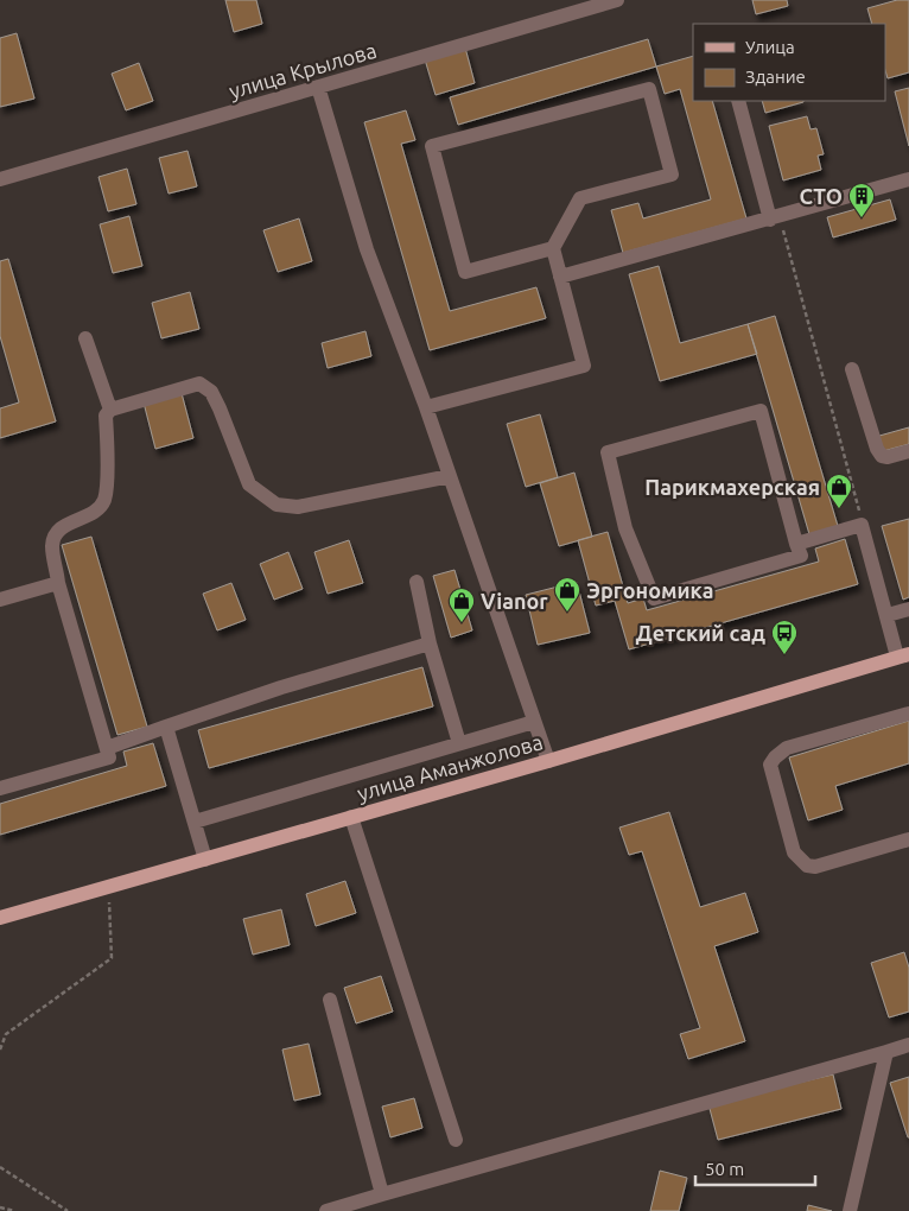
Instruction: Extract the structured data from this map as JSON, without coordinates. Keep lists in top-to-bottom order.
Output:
{
  "streets": {
    "main road": ["улица Аманжолова"],
    "street": ["улица Крылова"]
  },
  "places": {
    "building": ["СТО"],
    "shop": ["Парикмахерская", "Эргономика", "Vianor"],
    "bus stop": ["Детский сад"]
  },
  "legend": ["Улица", "Здание"],
  "scale_bar": "50 m"
}
